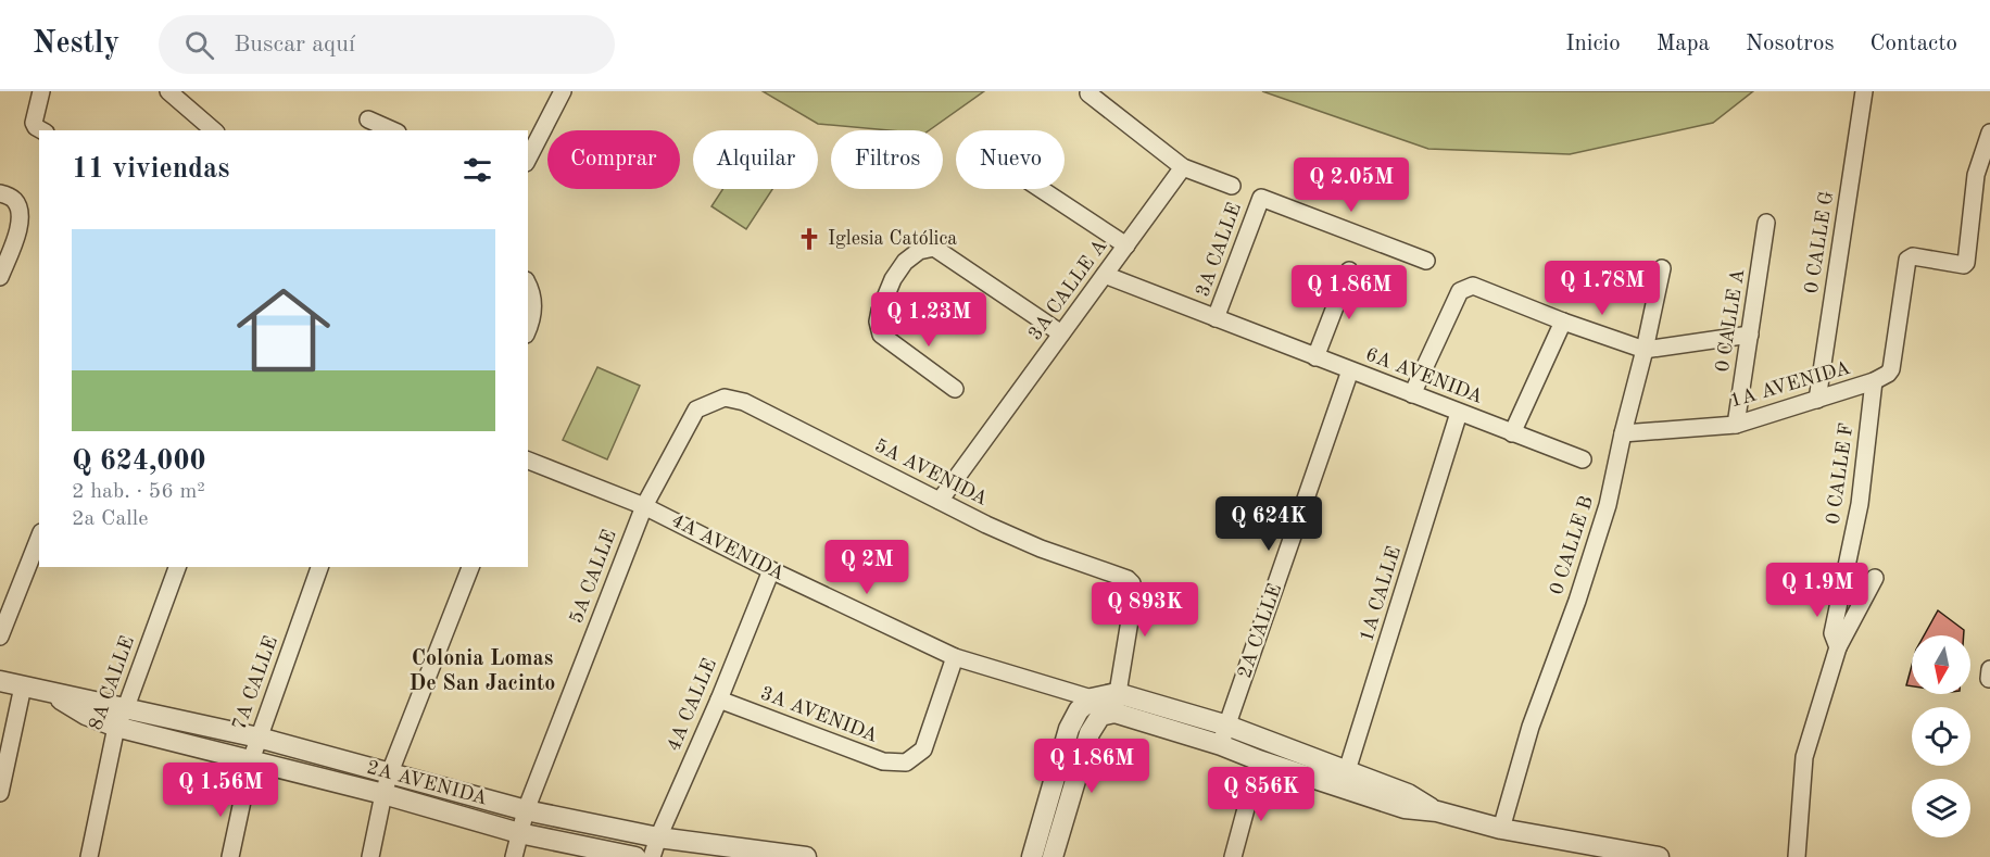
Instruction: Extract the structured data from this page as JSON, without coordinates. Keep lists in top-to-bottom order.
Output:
{
  "streets": {
    "street": [
      "0 CALLE G",
      "3A CALLE",
      "3A CALLE A",
      "0 CALLE A",
      "6A AVENIDA",
      "1A AVENIDA",
      "5A AVENIDA",
      "0 CALLE F",
      "0 CALLE B",
      "4A AVENIDA",
      "5A CALLE",
      "1A CALLE",
      "2A CALLE",
      "8A CALLE",
      "7A CALLE",
      "4A CALLE",
      "3A AVENIDA",
      "2A AVENIDA"
    ]
  },
  "crossings": [
    ["0 CALLE G", "1A AVENIDA"],
    ["3A CALLE", "6A AVENIDA"],
    ["3A CALLE A", "6A AVENIDA"],
    ["3A CALLE A", "5A AVENIDA"],
    ["0 CALLE A", "1A AVENIDA"],
    ["6A AVENIDA", "1A CALLE"],
    ["6A AVENIDA", "2A CALLE"],
    ["1A AVENIDA", "0 CALLE F"],
    ["1A AVENIDA", "0 CALLE B"],
    ["5A AVENIDA", "5A CALLE"],
    ["4A AVENIDA", "5A CALLE"],
    ["4A AVENIDA", "4A CALLE"],
    ["4A AVENIDA", "3A AVENIDA"],
    ["5A CALLE", "2A AVENIDA"],
    ["8A CALLE", "2A AVENIDA"],
    ["7A CALLE", "2A AVENIDA"],
    ["4A CALLE", "3A AVENIDA"],
    ["4A CALLE", "2A AVENIDA"]
  ],
  "districts": ["Colonia Lomas De San Jacinto"],
  "places": {
    "church": ["Iglesia Católica"]
  },
  "north": "bottom",
  "page": {
    "header": "Nestly",
    "search": "Buscar aquí",
    "nav": [
      "Inicio",
      "Mapa",
      "Nosotros",
      "Contacto"
    ],
    "chip": [
      "Comprar",
      "Alquilar",
      "Filtros",
      "Nuevo"
    ],
    "heading": "11 viviendas",
    "price": [
      "Q 2.05M",
      "Q 1.78M",
      "Q 1.86M",
      "Q 1.23M",
      "Q 624K",
      "Q 2M",
      "Q 1.9M",
      "Q 893K",
      "Q 1.86M",
      "Q 1.56M",
      "Q 856K"
    ],
    "list": [
      {
        "name": "Q 624,000",
        "note": "2 hab. · 56 m² · 2a Calle"
      }
    ]
  }
}
